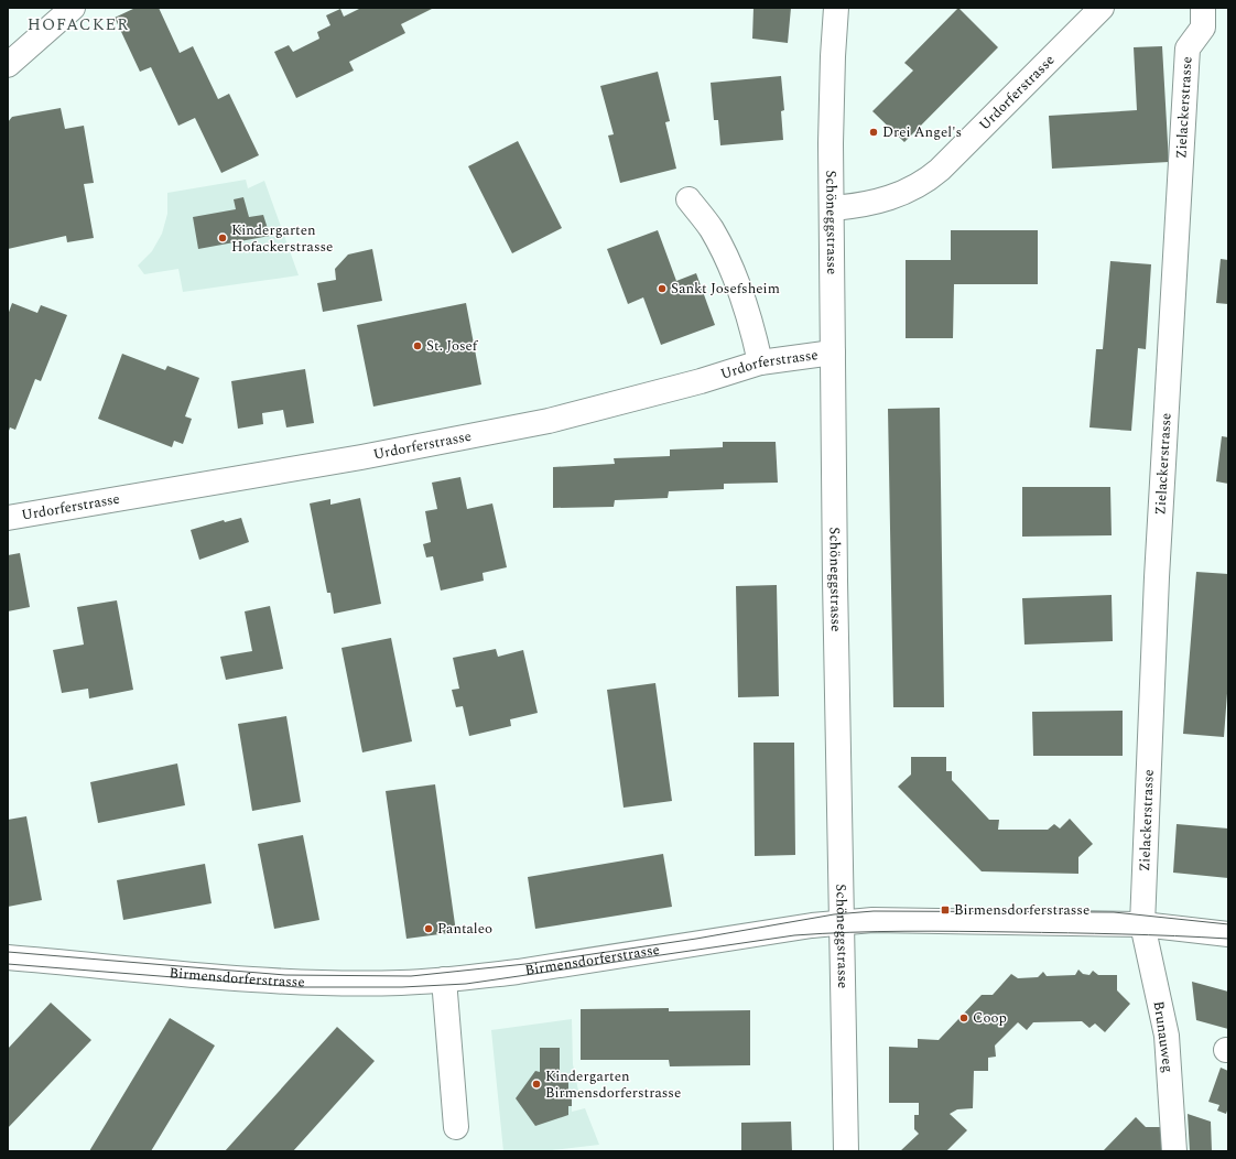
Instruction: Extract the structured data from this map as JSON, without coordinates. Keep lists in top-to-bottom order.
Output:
{
  "streets": {
    "street": [
      "Urdorferstrasse",
      "Zielackerstrasse",
      "Schöneggstrasse",
      "Birmensdorferstrasse",
      "Brunauweg"
    ]
  },
  "crossings": [
    ["Urdorferstrasse", "Schöneggstrasse"],
    ["Zielackerstrasse", "Birmensdorferstrasse"],
    ["Zielackerstrasse", "Brunauweg"],
    ["Schöneggstrasse", "Birmensdorferstrasse"],
    ["Birmensdorferstrasse", "Brunauweg"]
  ],
  "districts": ["HOFACKER"],
  "places": {
    "other": [
      "Drei Angel's",
      "Kindergarten Hofackerstrasse",
      "Sankt Josefsheim",
      "St. Josef",
      "Pantaleo",
      "Coop",
      "Kindergarten Birmensdorferstrasse"
    ],
    "transit": ["Birmensdorferstrasse"]
  }
}
